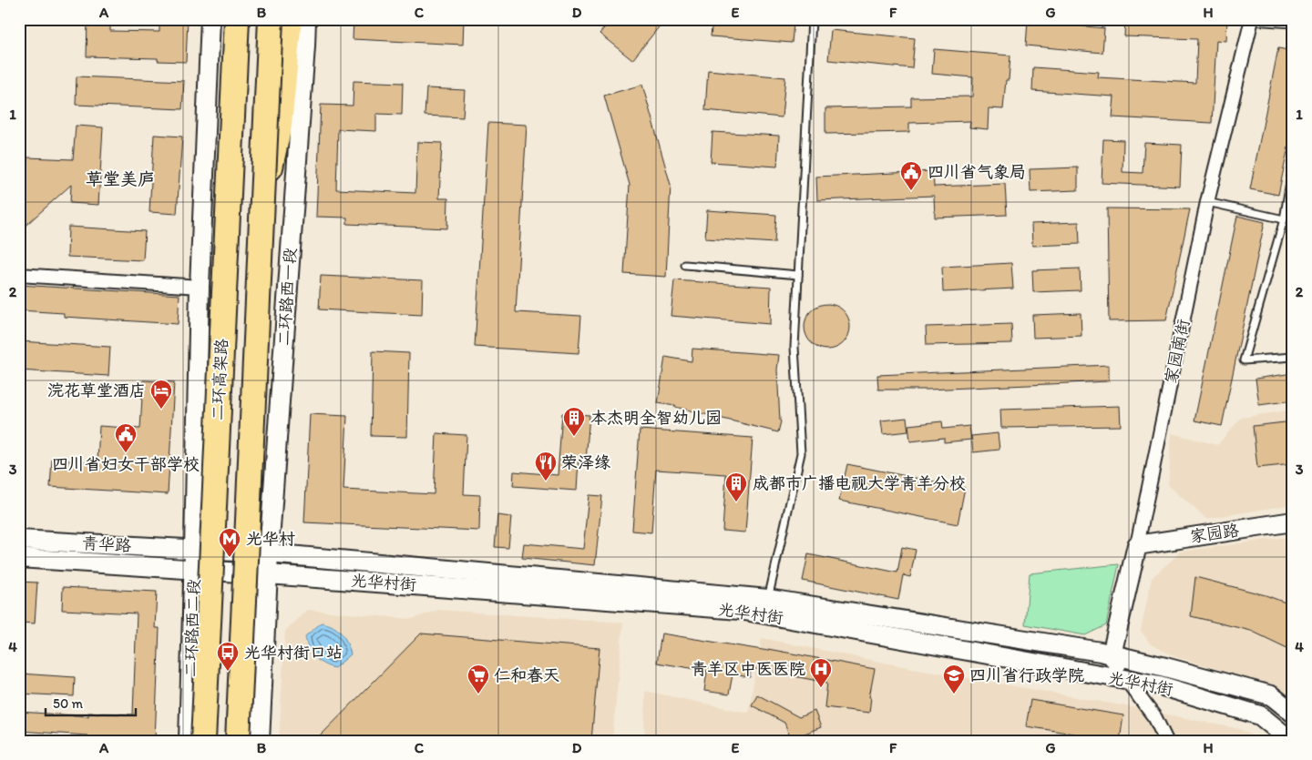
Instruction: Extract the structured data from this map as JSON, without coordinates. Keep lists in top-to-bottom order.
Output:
{
  "streets": {
    "highway": ["二环高架路"],
    "main road": [
      "二环路西一段",
      "家园南街",
      "家园路",
      "青华路",
      "光华村街",
      "二环路西二段"
    ]
  },
  "crossings": [
    ["二环路西一段", "光华村街"],
    ["家园南街", "家园路"],
    ["家园南街", "光华村街"],
    ["青华路", "光华村街"],
    ["青华路", "二环路西二段"],
    ["光华村街", "二环路西二段"]
  ],
  "districts": ["草堂美庐"],
  "places": {
    "public building": ["四川省气象局", "四川省妇女干部学校"],
    "hotel": ["浣花草堂酒店"],
    "building": ["本杰明全智幼儿园", "成都市广播电视大学青羊分校"],
    "restaurant": ["荣泽缘"],
    "metro station": ["光华村"],
    "bus stop": ["光华村街口站"],
    "hospital": ["青羊区中医医院"],
    "supermarket": ["仁和春天"],
    "school or university": ["四川省行政学院"]
  },
  "scale_bar": "50 m",
  "grid": {
    "columns": [
      "A",
      "B",
      "C",
      "D",
      "E",
      "F",
      "G",
      "H"
    ],
    "rows": [
      "1",
      "2",
      "3",
      "4"
    ]
  }
}
